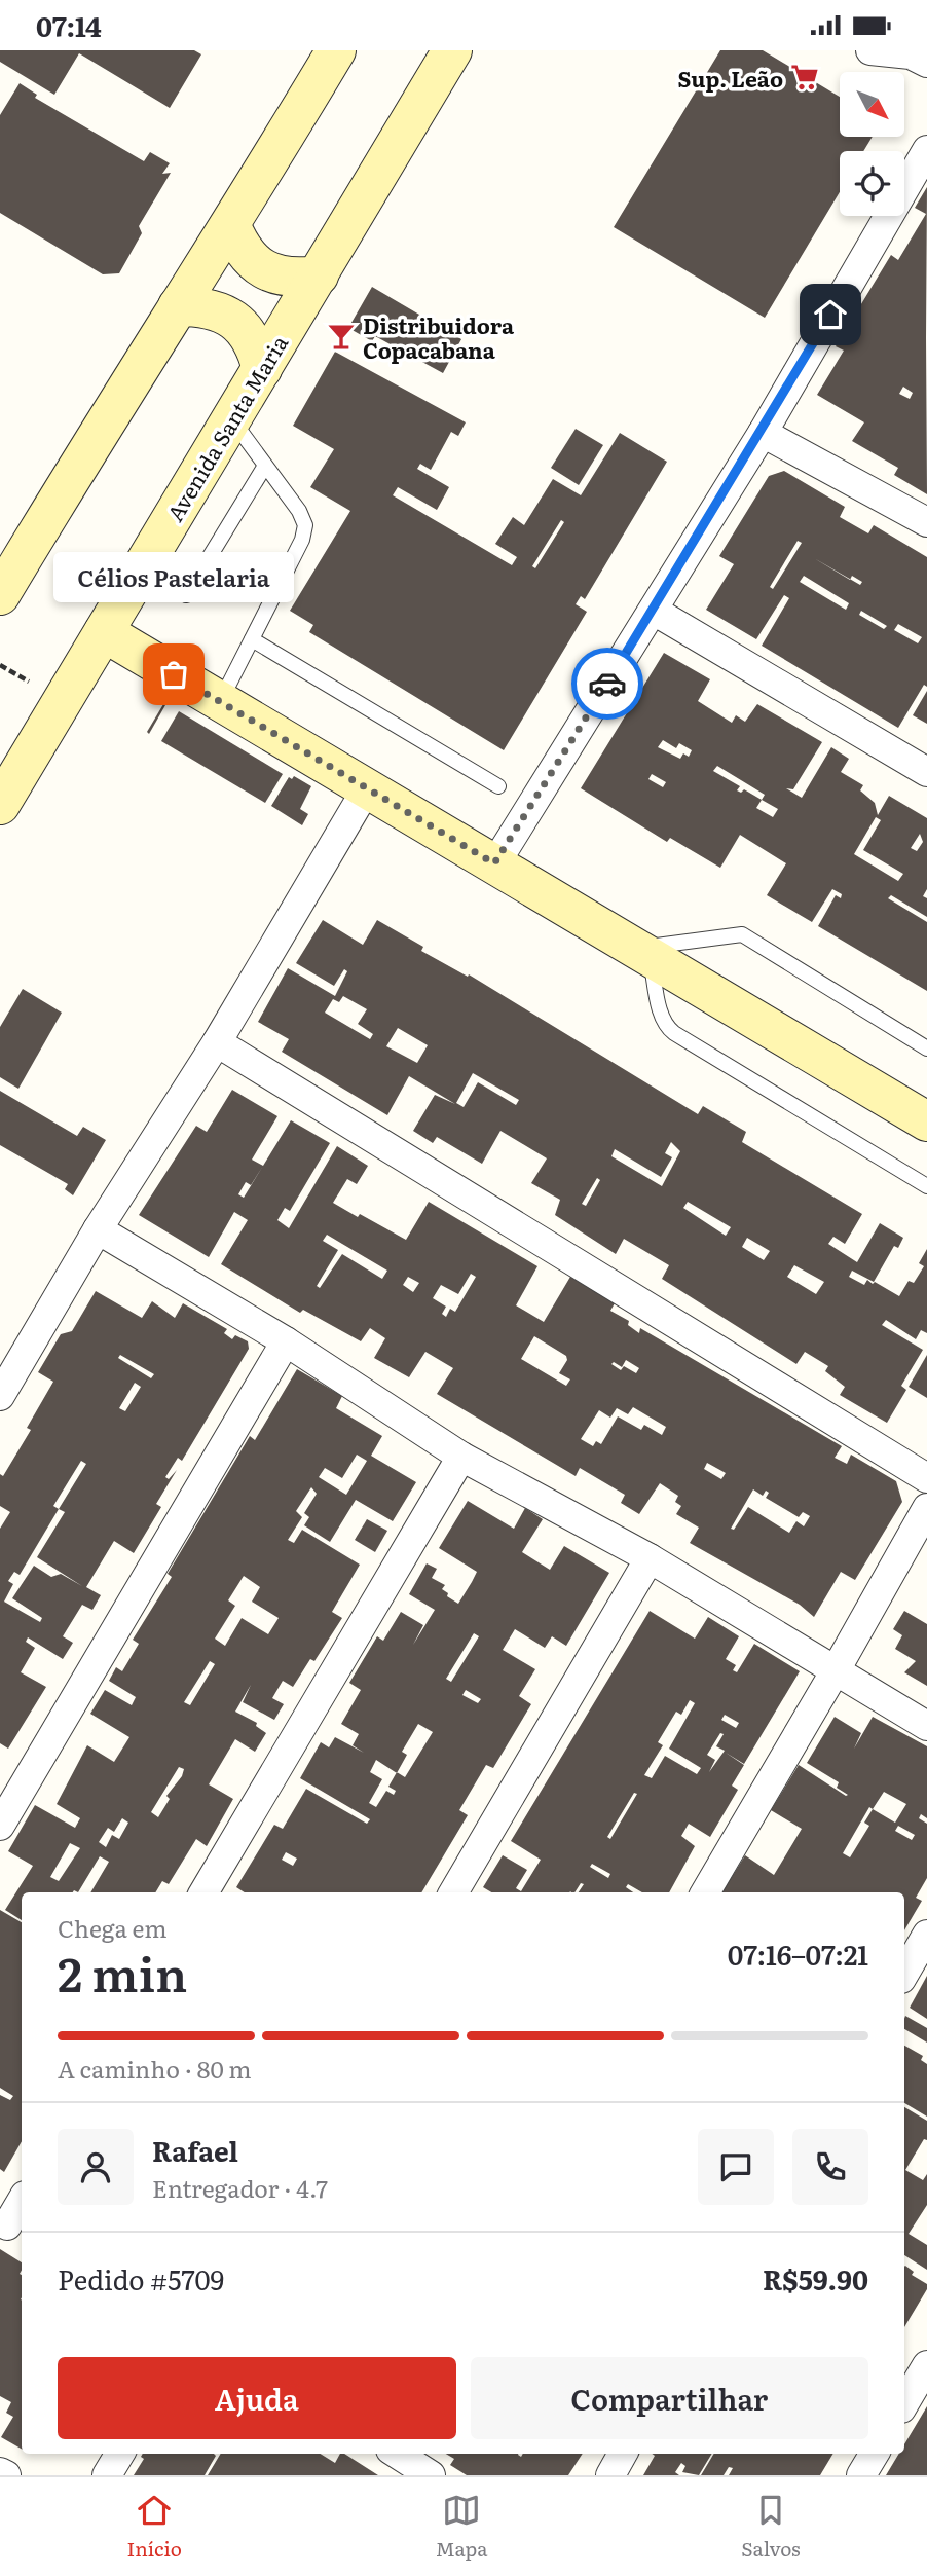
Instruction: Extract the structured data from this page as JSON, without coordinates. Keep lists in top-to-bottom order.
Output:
{
  "streets": {
    "main road": ["Avenida Santa Maria"]
  },
  "places": {
    "supermarket": ["Sup. Leão"],
    "bar": ["Distribuidora Copacabana"],
    "other": ["Célios Pastelaria"]
  },
  "north": "bottom right",
  "page": {
    "status": "07:14",
    "bubble": "Célios Pastelaria",
    "heading": ["2 min", "Chega em", "07:16–07:21"],
    "panel": [
      "Rafael",
      "Entregador · 4.7",
      "Pedido #5709",
      "R$59.90"
    ],
    "bar": "A caminho · 80 m",
    "buttons": ["Ajuda", "Compartilhar"],
    "tabs": ["Início", "Mapa", "Salvos"]
  }
}
